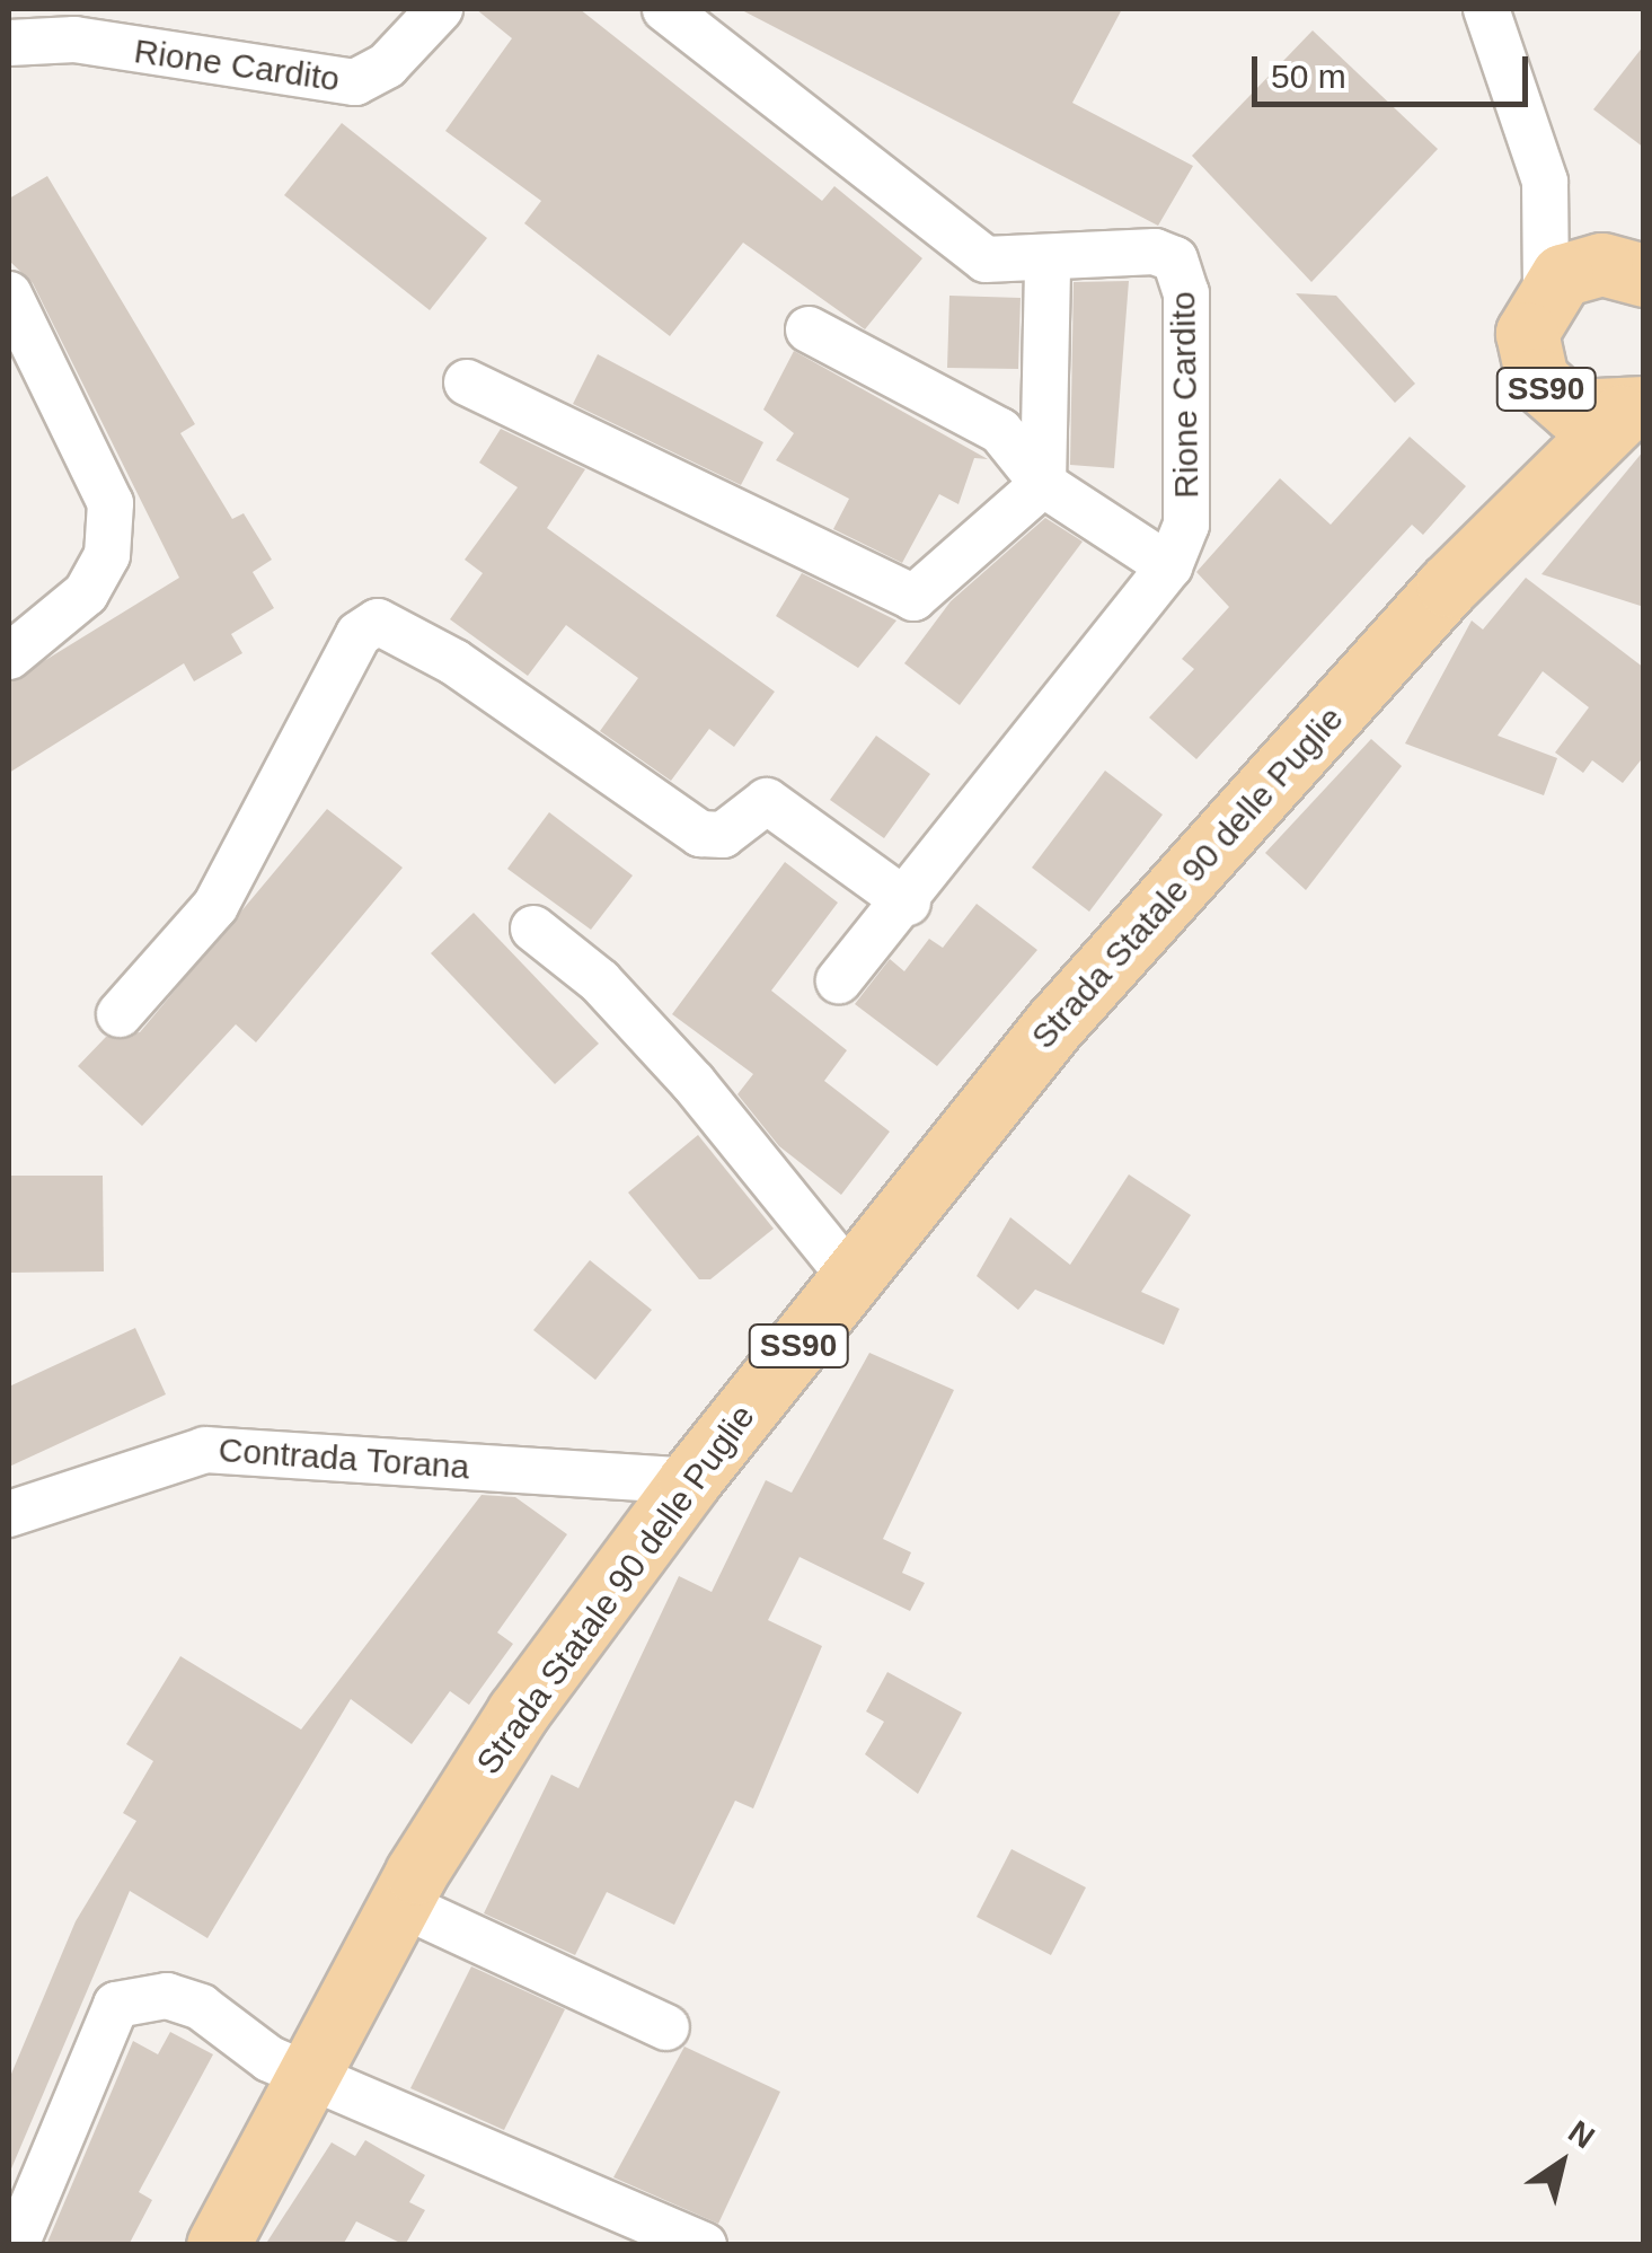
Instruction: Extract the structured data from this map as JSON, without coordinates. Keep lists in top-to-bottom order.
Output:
{
  "streets": {
    "main road": ["SS90", "Strada Statale 90 delle Puglie"],
    "street": ["Rione Cardito", "Contrada Torana"]
  },
  "crossings": [
    ["Strada Statale 90 delle Puglie", "Contrada Torana"]
  ],
  "scale_bar": "50 m",
  "north": "top right"
}
